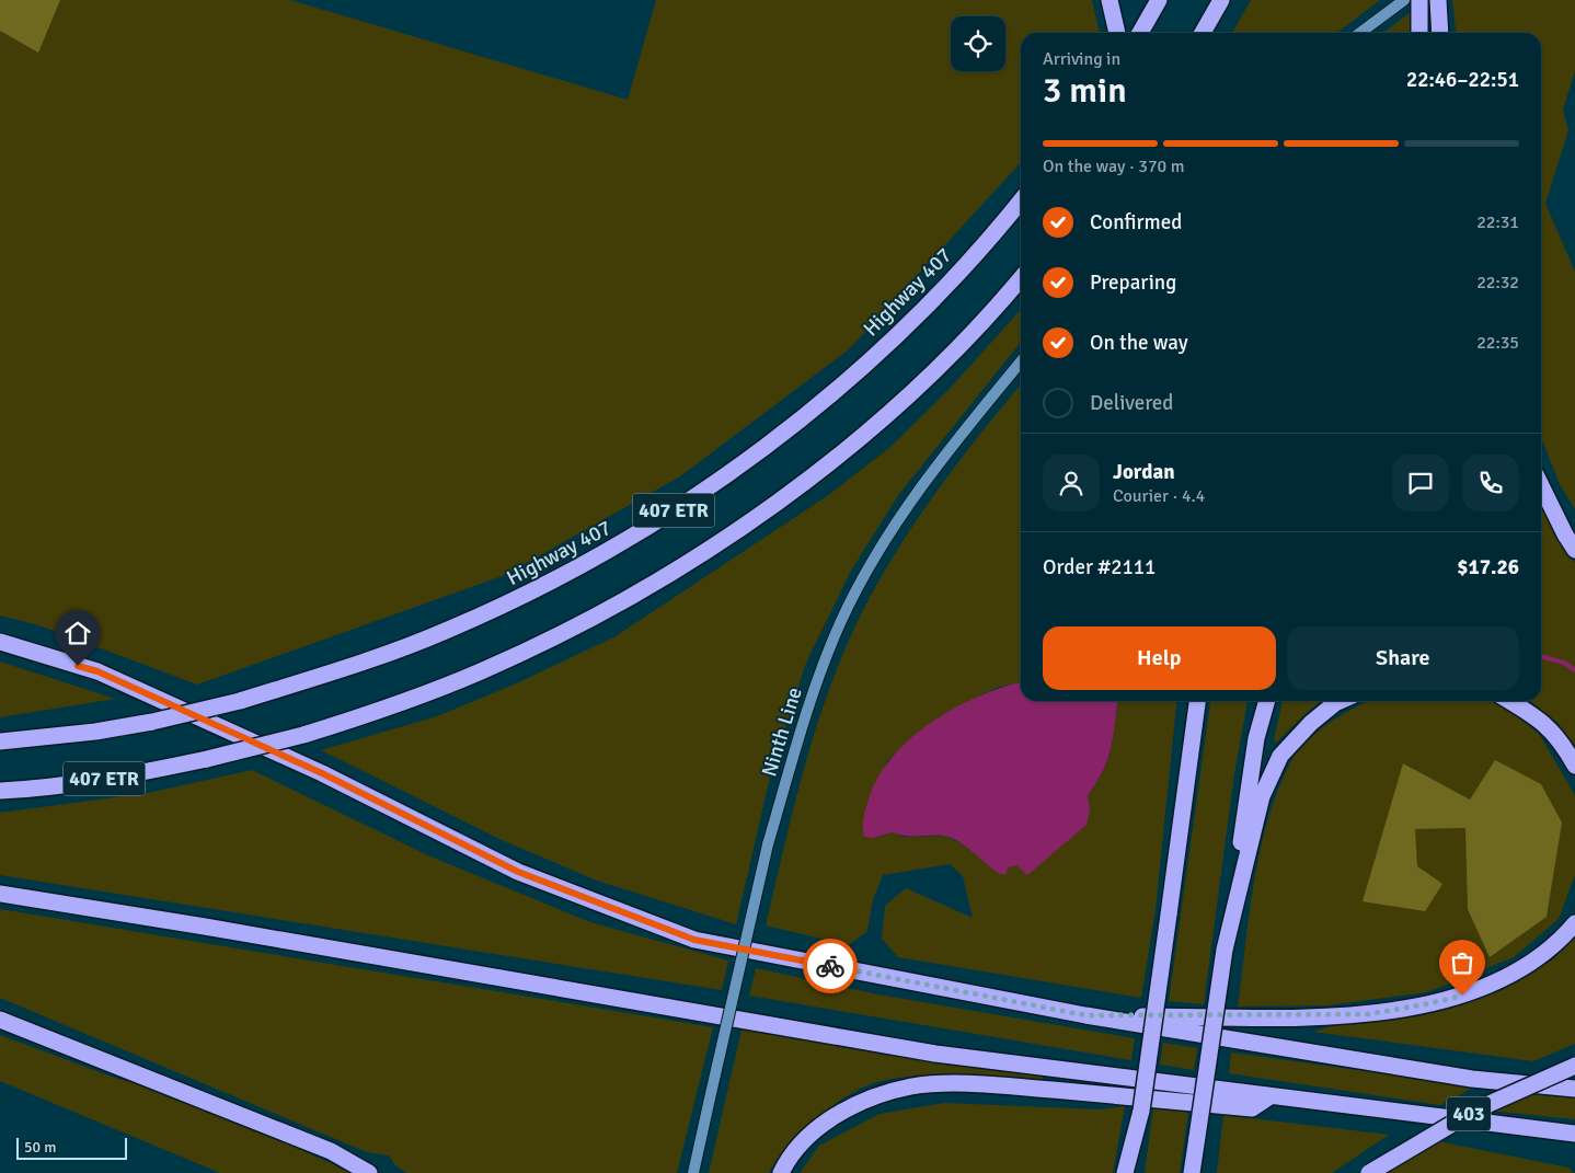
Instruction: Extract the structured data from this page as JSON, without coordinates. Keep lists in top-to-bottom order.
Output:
{
  "streets": {
    "highway": ["Highway 407", "407 ETR", "403"],
    "main road": ["Ninth Line"]
  },
  "scale_bar": "50 m",
  "page": {
    "heading": ["3 min", "Arriving in", "22:46–22:51"],
    "panel": [
      "Jordan",
      "Courier · 4.4",
      "Order #2111",
      "$17.26"
    ],
    "bar": "On the way · 370 m",
    "list": [
      ["Confirmed", "22:31"],
      ["Preparing", "22:32"],
      ["On the way", "22:35"],
      "Delivered"
    ],
    "buttons": ["Help", "Share"],
    "scale": "50 m"
  }
}
